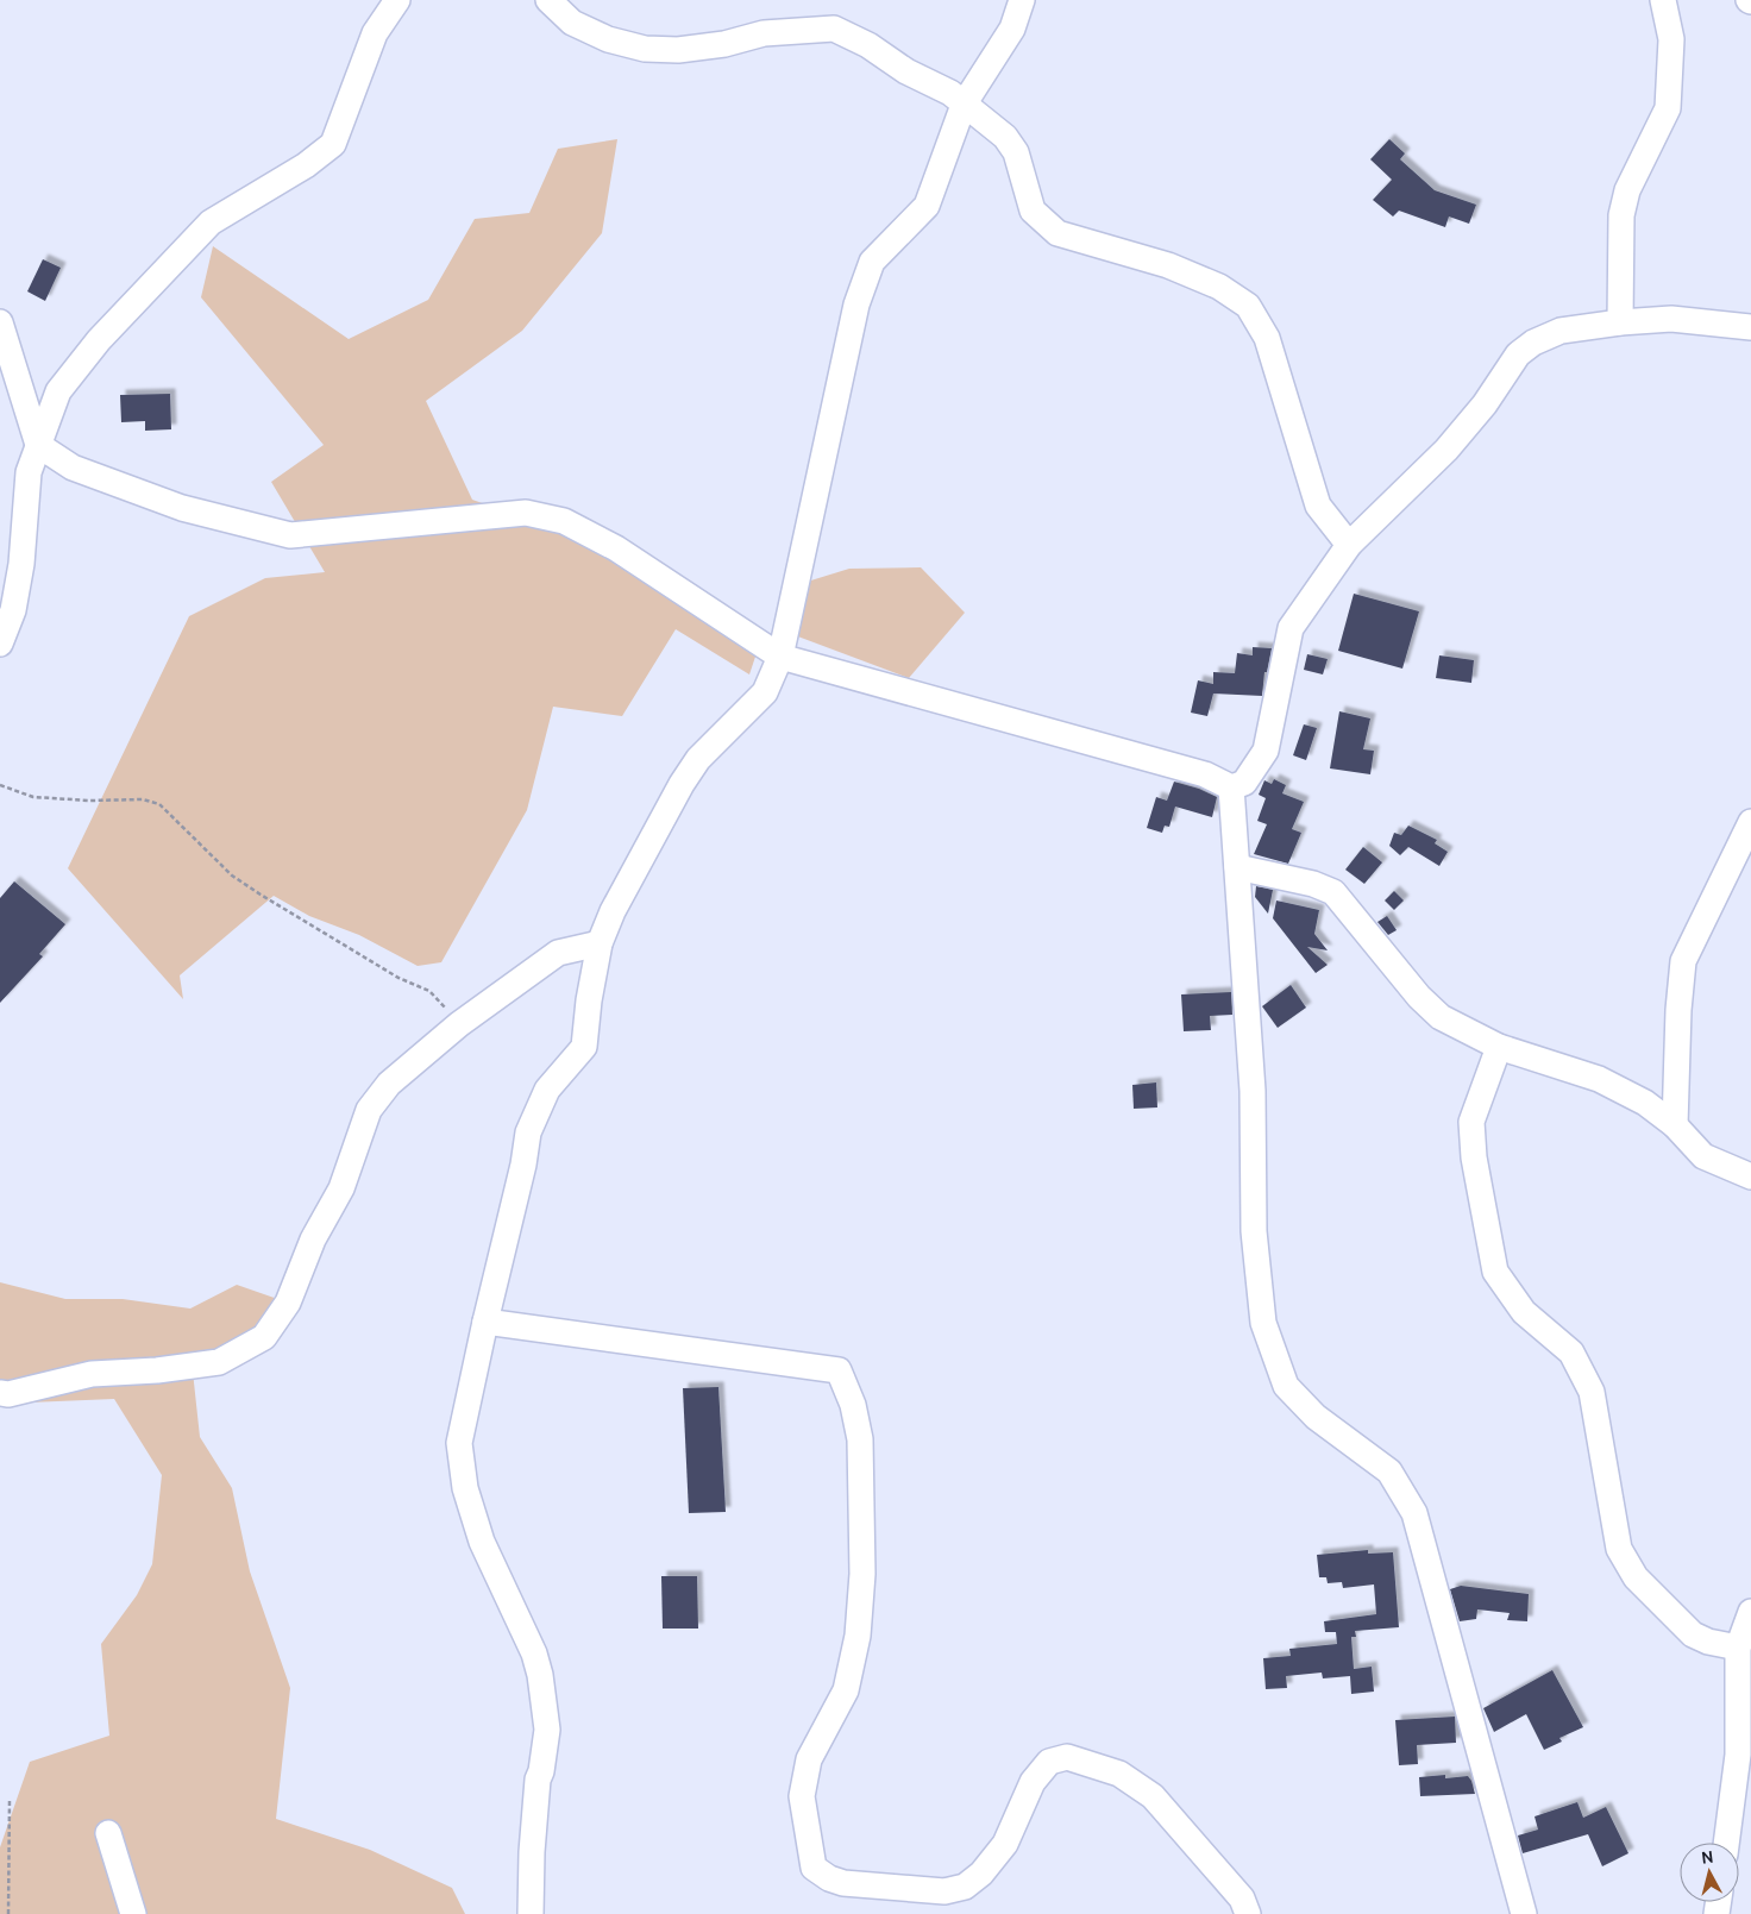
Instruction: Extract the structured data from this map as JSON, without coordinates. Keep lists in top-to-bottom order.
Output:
{
  "north": "top"
}
